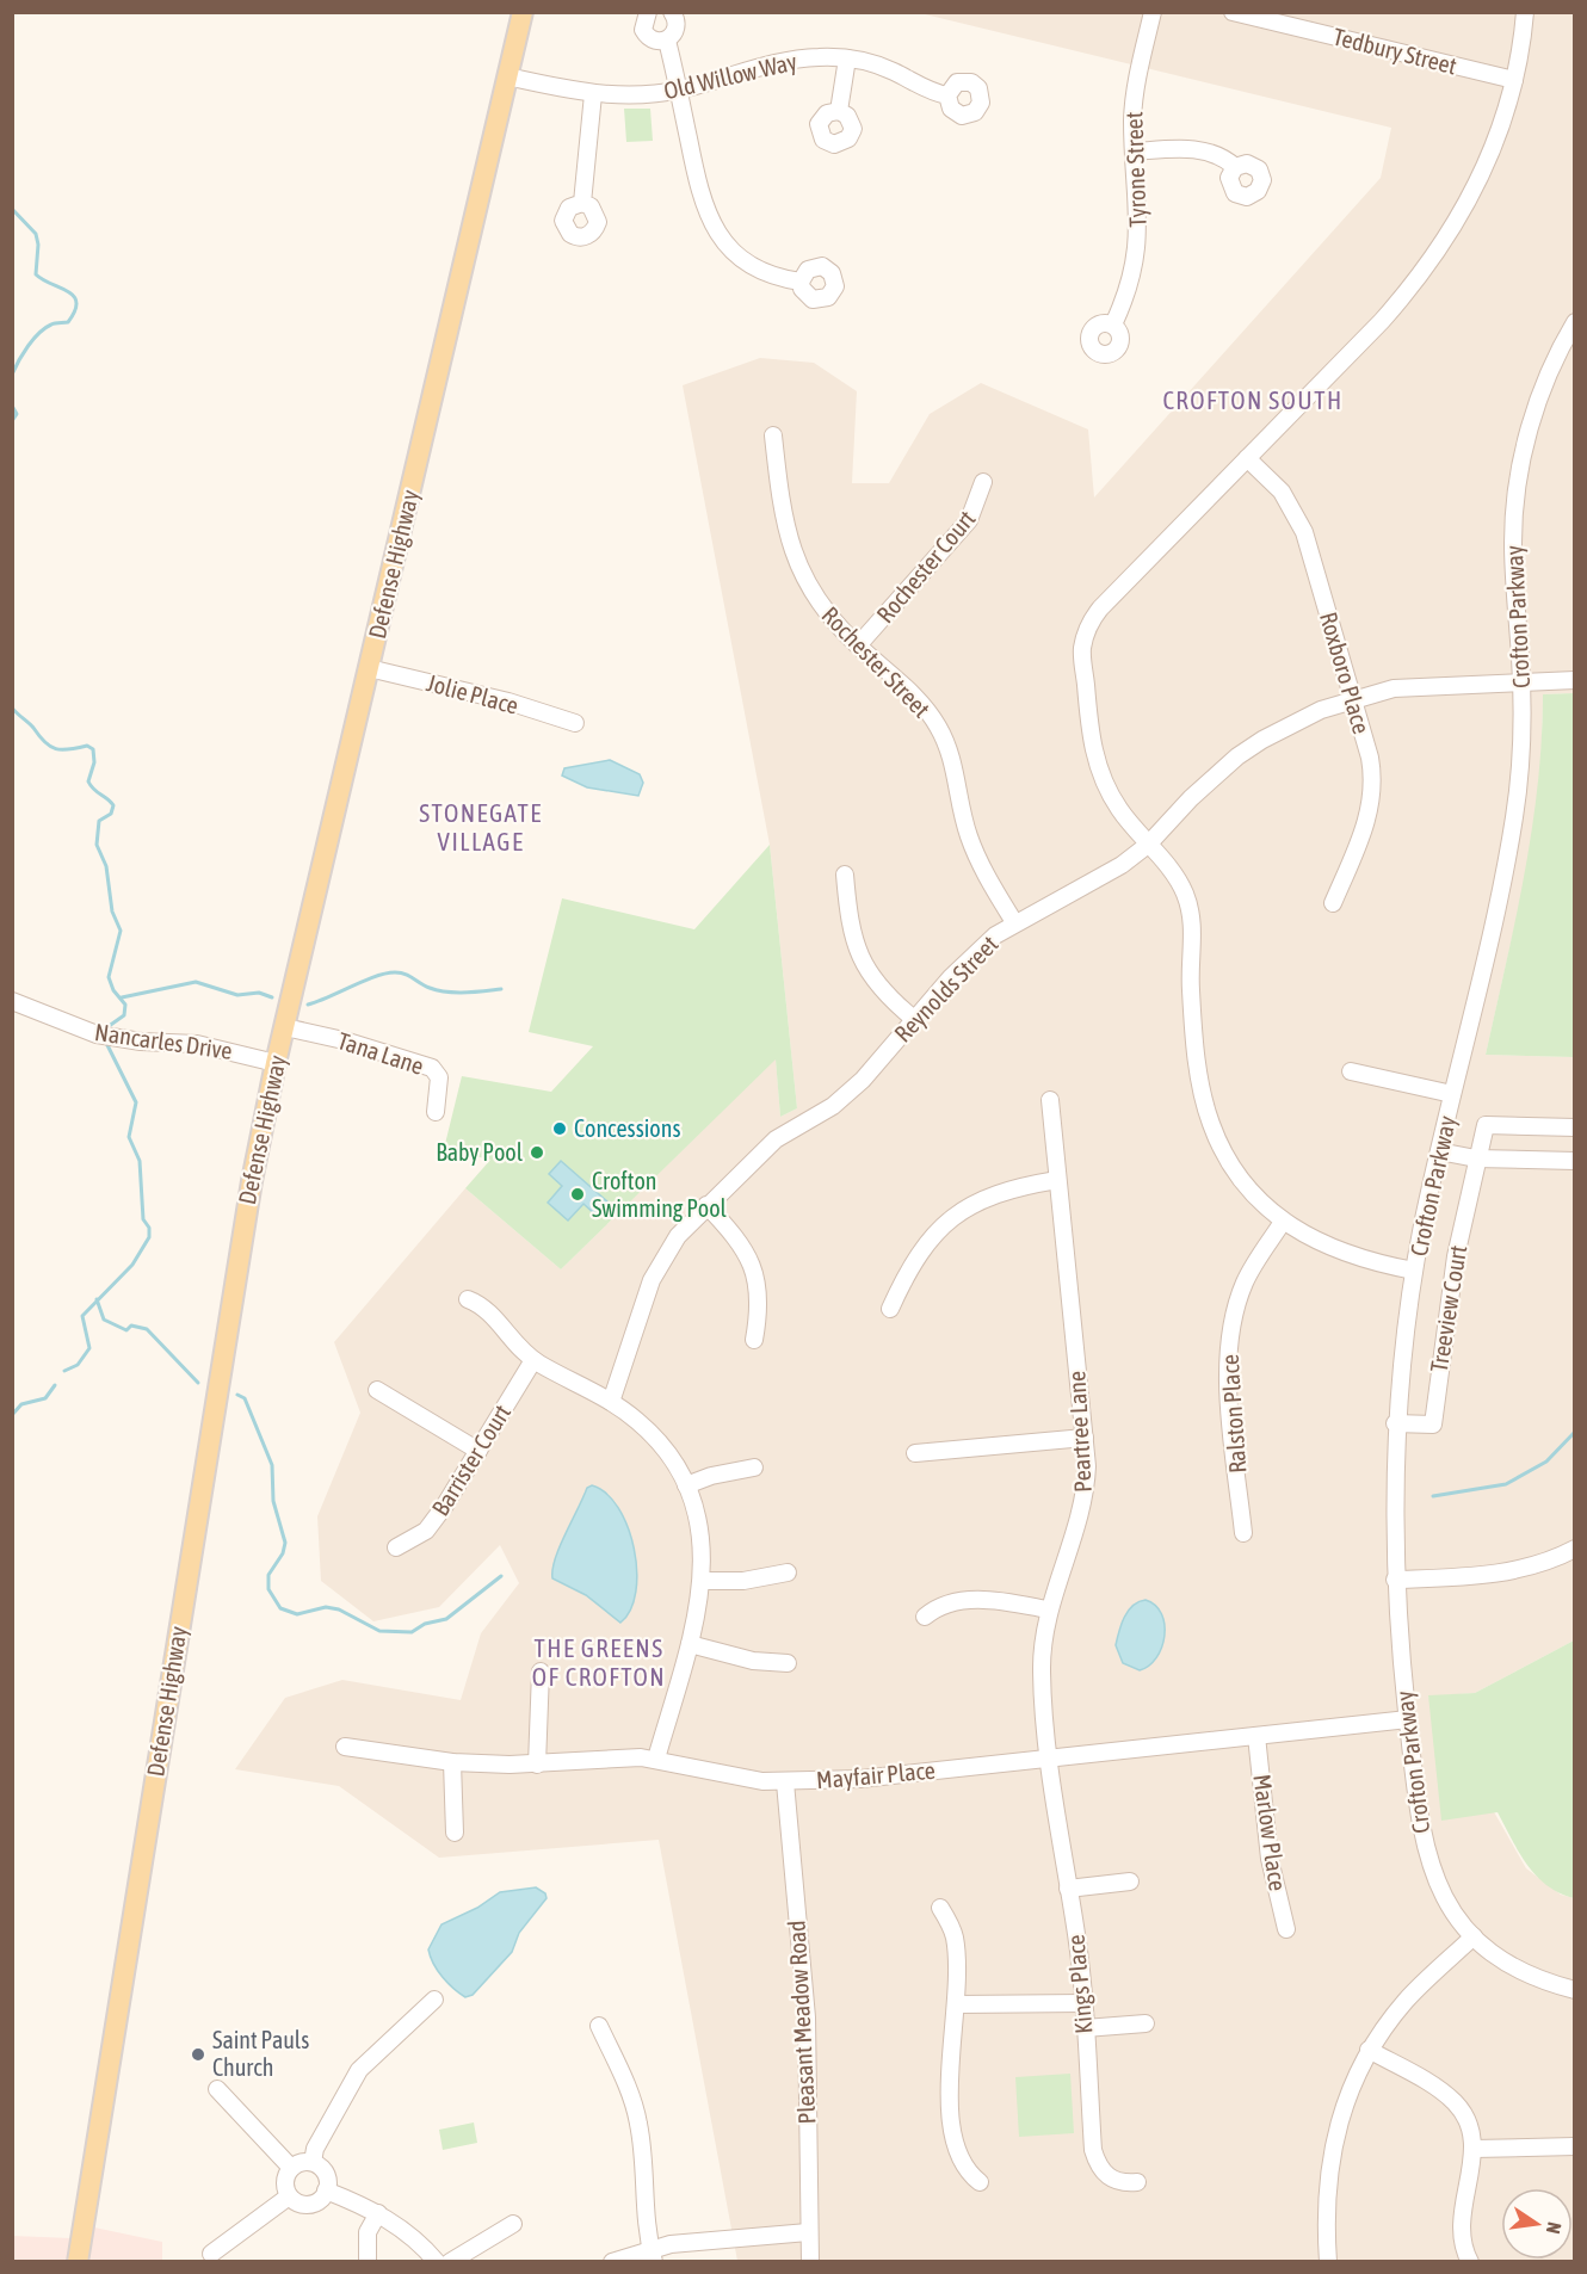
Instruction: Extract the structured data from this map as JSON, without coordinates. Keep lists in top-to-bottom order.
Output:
{
  "streets": {
    "main road": ["Defense Highway"],
    "street": [
      "Tedbury Street",
      "Old Willow Way",
      "Tyrone Street",
      "Rochester Court",
      "Crofton Parkway",
      "Rochester Street",
      "Roxboro Place",
      "Jolie Place",
      "Reynolds Street",
      "Nancarles Drive",
      "Tana Lane",
      "Treeview Court",
      "Ralston Place",
      "Peartree Lane",
      "Barrister Court",
      "Mayfair Place",
      "Marlow Place",
      "Kings Place",
      "Pleasant Meadow Road"
    ]
  },
  "crossings": [
    ["Old Willow Way", "Defense Highway"],
    ["Defense Highway", "Jolie Place"],
    ["Defense Highway", "Nancarles Drive"],
    ["Defense Highway", "Tana Lane"],
    ["Rochester Court", "Rochester Street"],
    ["Crofton Parkway", "Reynolds Street"],
    ["Crofton Parkway", "Treeview Court"],
    ["Crofton Parkway", "Mayfair Place"],
    ["Rochester Street", "Reynolds Street"],
    ["Roxboro Place", "Reynolds Street"],
    ["Peartree Lane", "Mayfair Place"],
    ["Peartree Lane", "Kings Place"],
    ["Mayfair Place", "Marlow Place"],
    ["Mayfair Place", "Kings Place"],
    ["Mayfair Place", "Pleasant Meadow Road"]
  ],
  "districts": ["CROFTON SOUTH", "STONEGATE VILLAGE", "THE GREENS OF CROFTON"],
  "places": [
    "Concessions",
    "Baby Pool",
    "Crofton Swimming Pool",
    "Saint Pauls Church"
  ],
  "north": "right"
}
